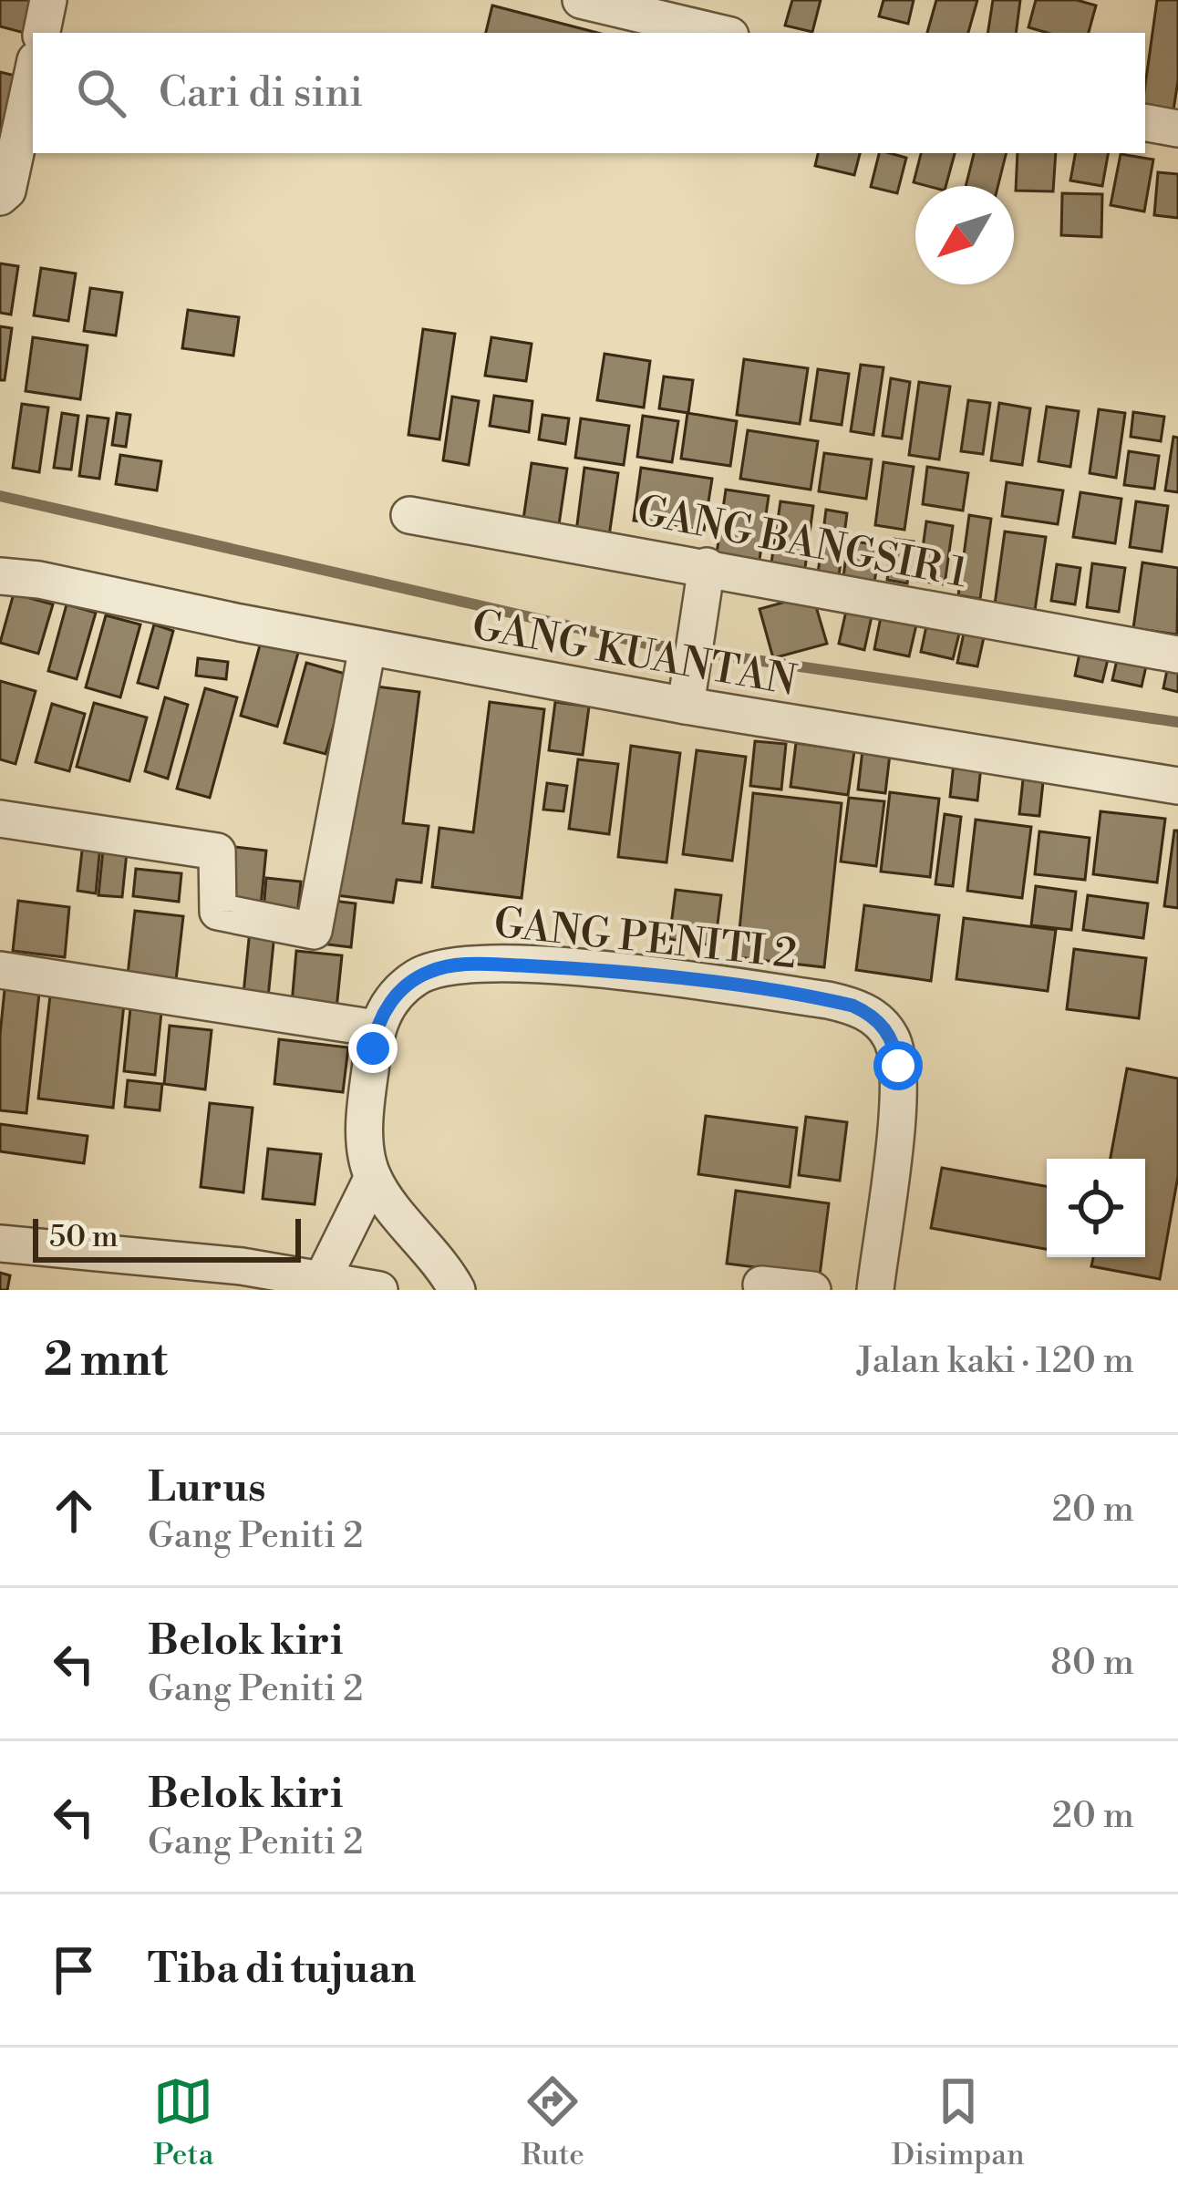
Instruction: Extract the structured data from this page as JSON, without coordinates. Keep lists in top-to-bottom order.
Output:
{
  "streets": {
    "street": ["GANG BANGSIR 1", "GANG KUANTAN", "GANG PENITI 2"]
  },
  "scale_bar": "50 m",
  "north": "bottom left",
  "page": {
    "search": "Cari di sini",
    "scale": "50 m",
    "heading": ["2 mnt", "Jalan kaki · 120 m"],
    "list": [
      ["Lurus", "Gang Peniti 2", "20 m"],
      ["Belok kiri", "Gang Peniti 2", "80 m"],
      ["Belok kiri", "Gang Peniti 2", "20 m"],
      "Tiba di tujuan"
    ],
    "nav": ["Peta", "Rute", "Disimpan"]
  }
}
